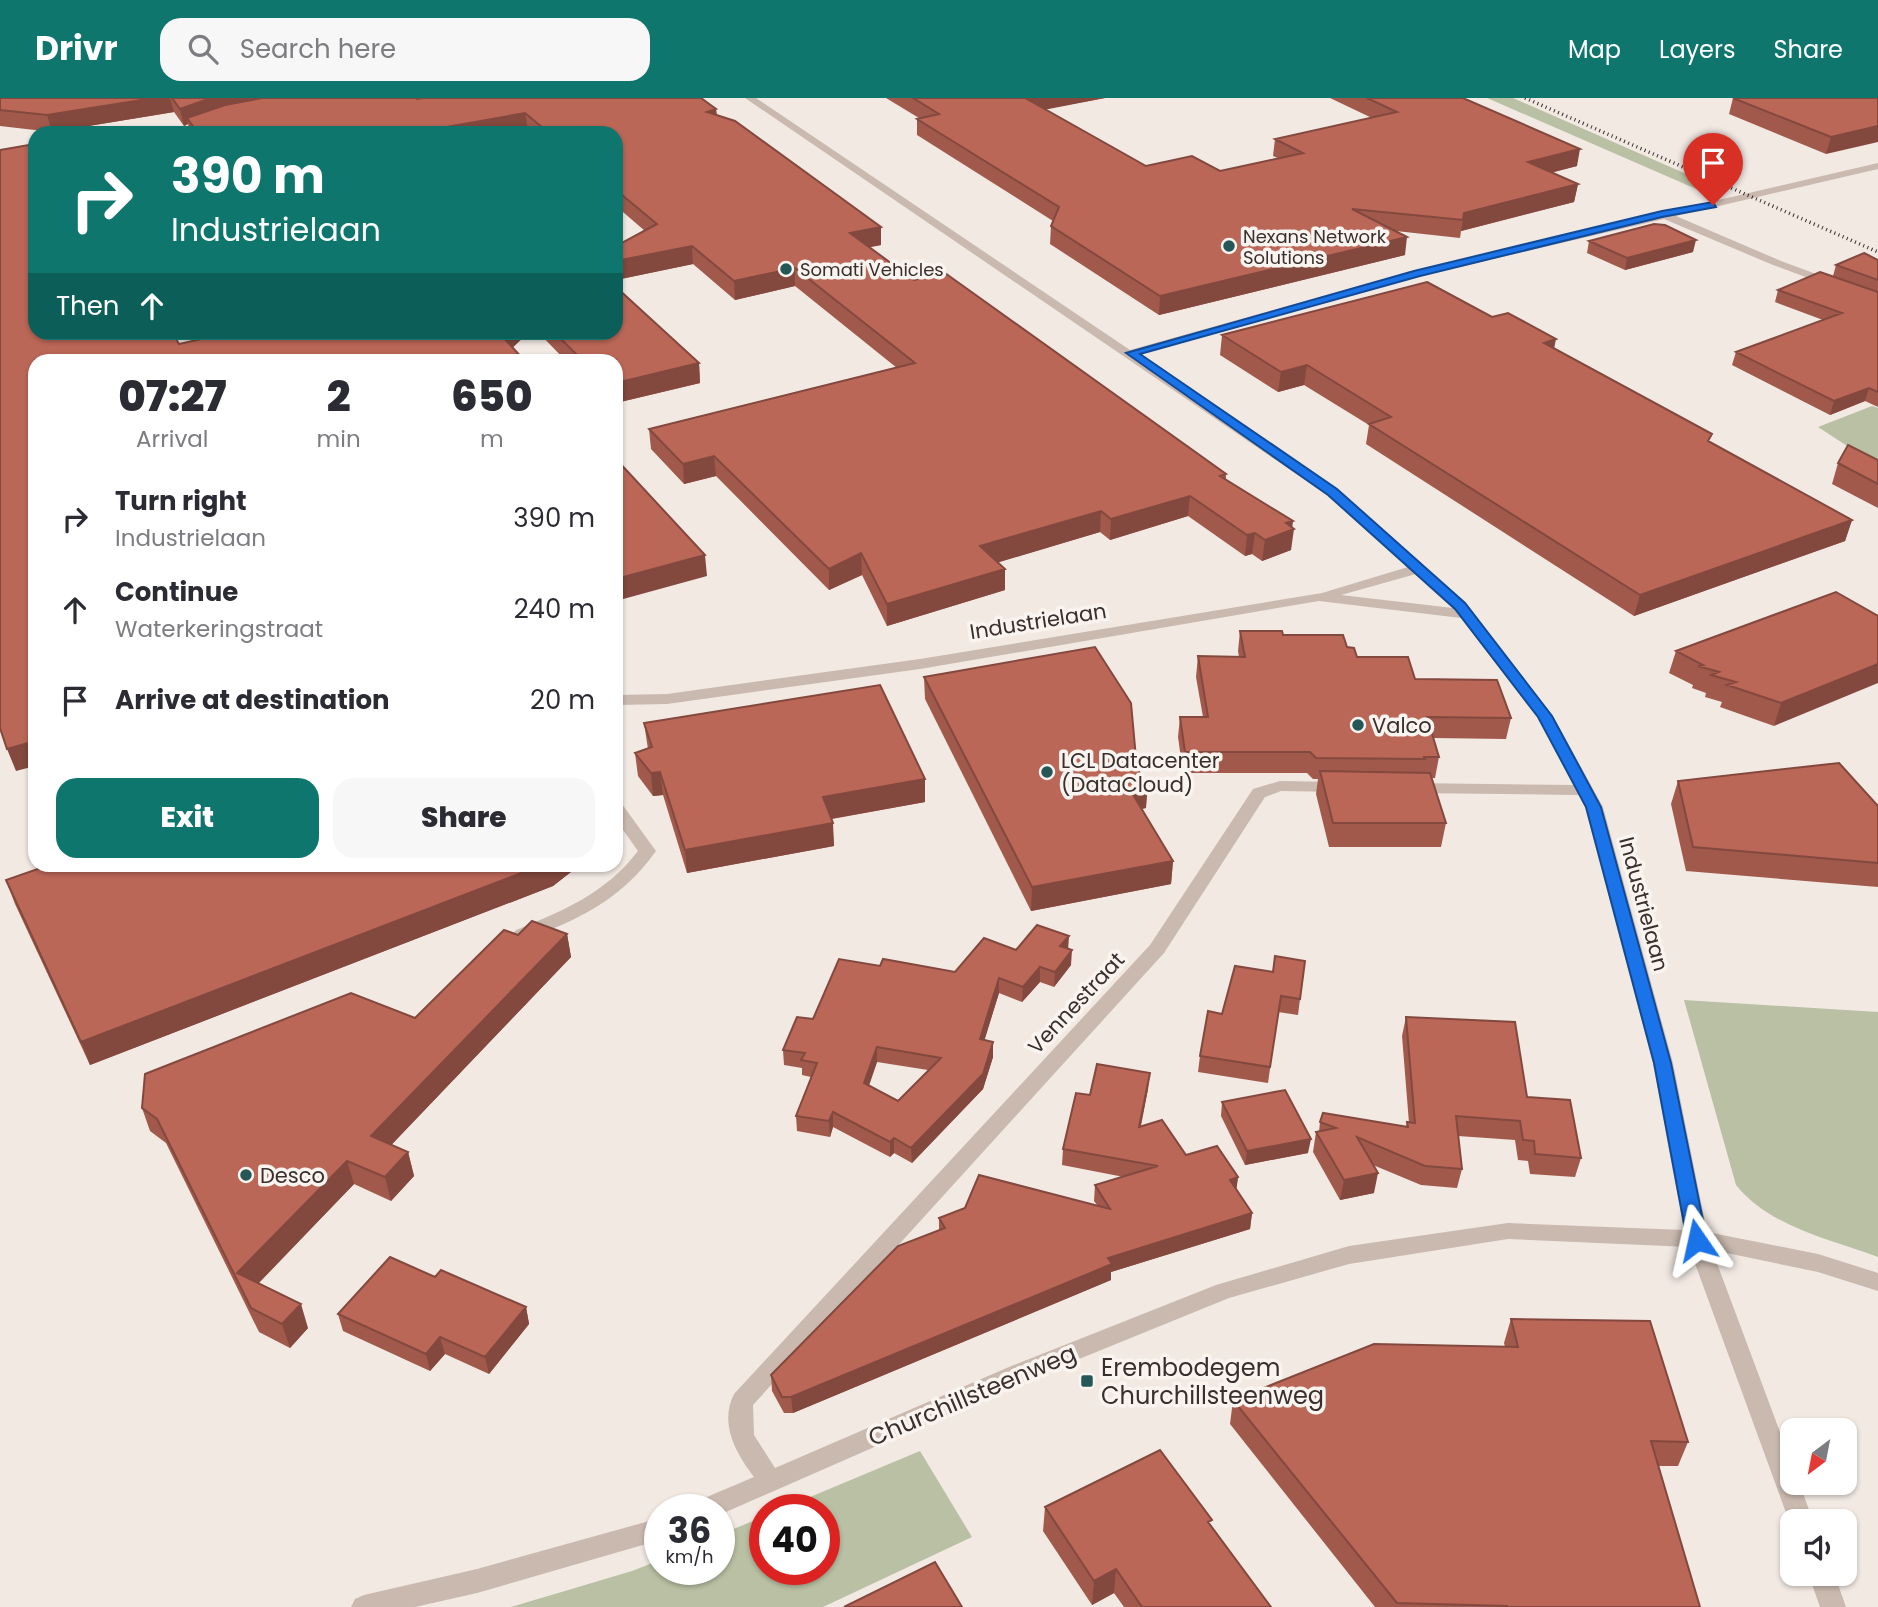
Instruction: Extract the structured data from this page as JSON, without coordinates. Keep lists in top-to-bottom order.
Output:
{
  "streets": {
    "street": ["Industrielaan", "Vennestraat", "Churchillsteenweg"]
  },
  "crossings": [
    ["Industrielaan", "Churchillsteenweg"],
    ["Vennestraat", "Churchillsteenweg"]
  ],
  "places": {
    "other": [
      "Nexans Network Solutions",
      "Somati Vehicles",
      "Valco",
      "LCL Datacenter (DataCloud)",
      "Desco"
    ],
    "transit": ["Erembodegem Churchillsteenweg"]
  },
  "north": "bottom left",
  "page": {
    "header": "Drivr",
    "search": "Search here",
    "nav": ["Map", "Layers", "Share"],
    "turn": ["390 m", "Industrielaan"],
    "then": "Then",
    "eta": [
      "07:27",
      "Arrival",
      "2",
      "min",
      "650",
      "m"
    ],
    "list": [
      {
        "name": "Turn right",
        "note": "Industrielaan",
        "value": "390 m"
      },
      {
        "name": "Continue",
        "note": "Waterkeringstraat",
        "value": "240 m"
      },
      {
        "name": "Arrive at destination",
        "value": "20 m"
      }
    ],
    "buttons": ["Exit", "Share"],
    "speed": "36 km/h",
    "limit": "40"
  }
}
